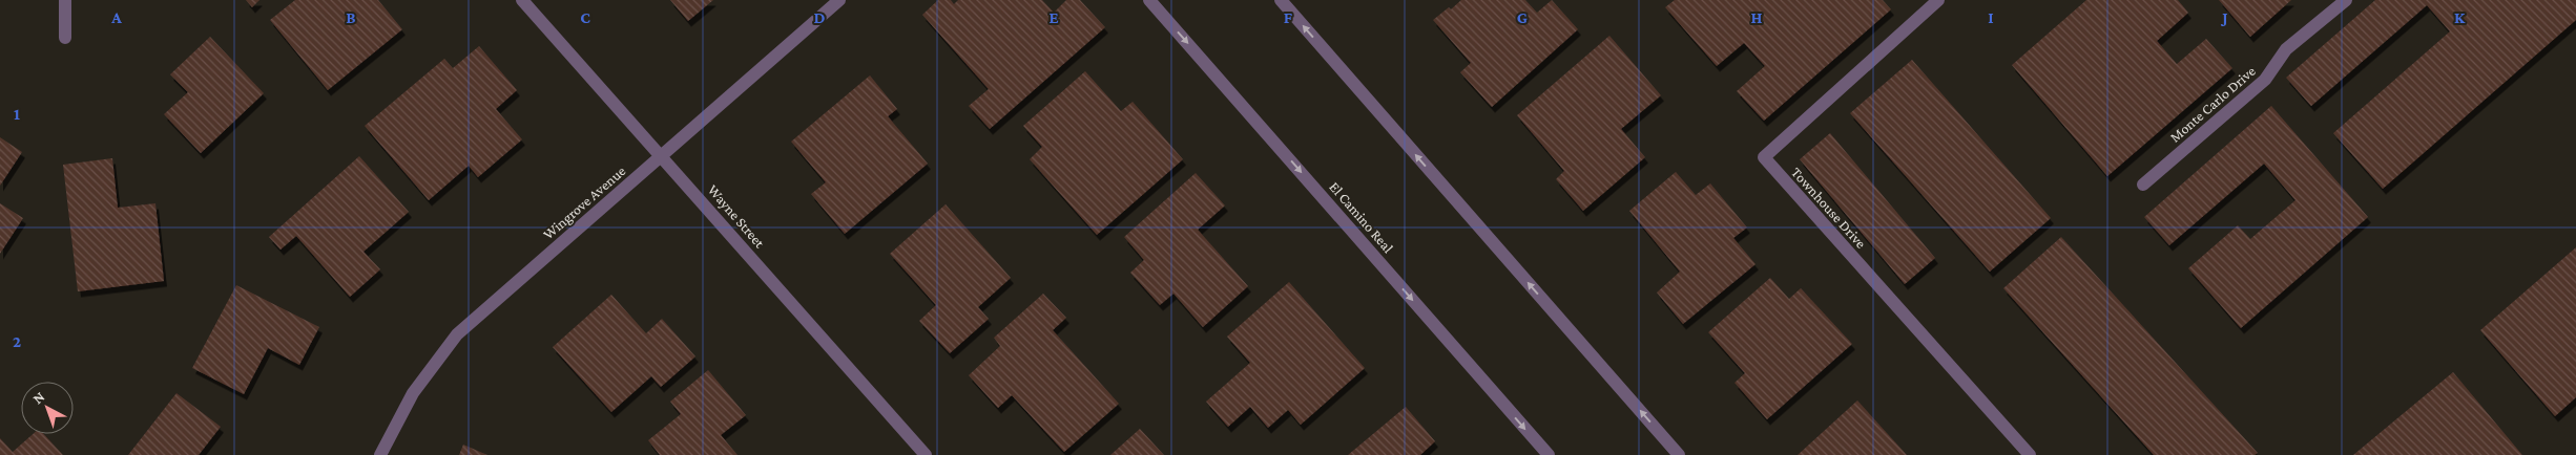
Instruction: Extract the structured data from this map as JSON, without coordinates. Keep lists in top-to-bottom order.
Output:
{
  "streets": {
    "street": [
      "Monte Carlo Drive",
      "Wingrove Avenue",
      "Townhouse Drive",
      "Wayne Street",
      "El Camino Real"
    ]
  },
  "crossings": [
    ["Wingrove Avenue", "Wayne Street"]
  ],
  "north": "top left",
  "grid": {
    "columns": [
      "A",
      "B",
      "C",
      "D",
      "E",
      "F",
      "G",
      "H",
      "I",
      "J",
      "K"
    ],
    "rows": ["1", "2"]
  }
}
